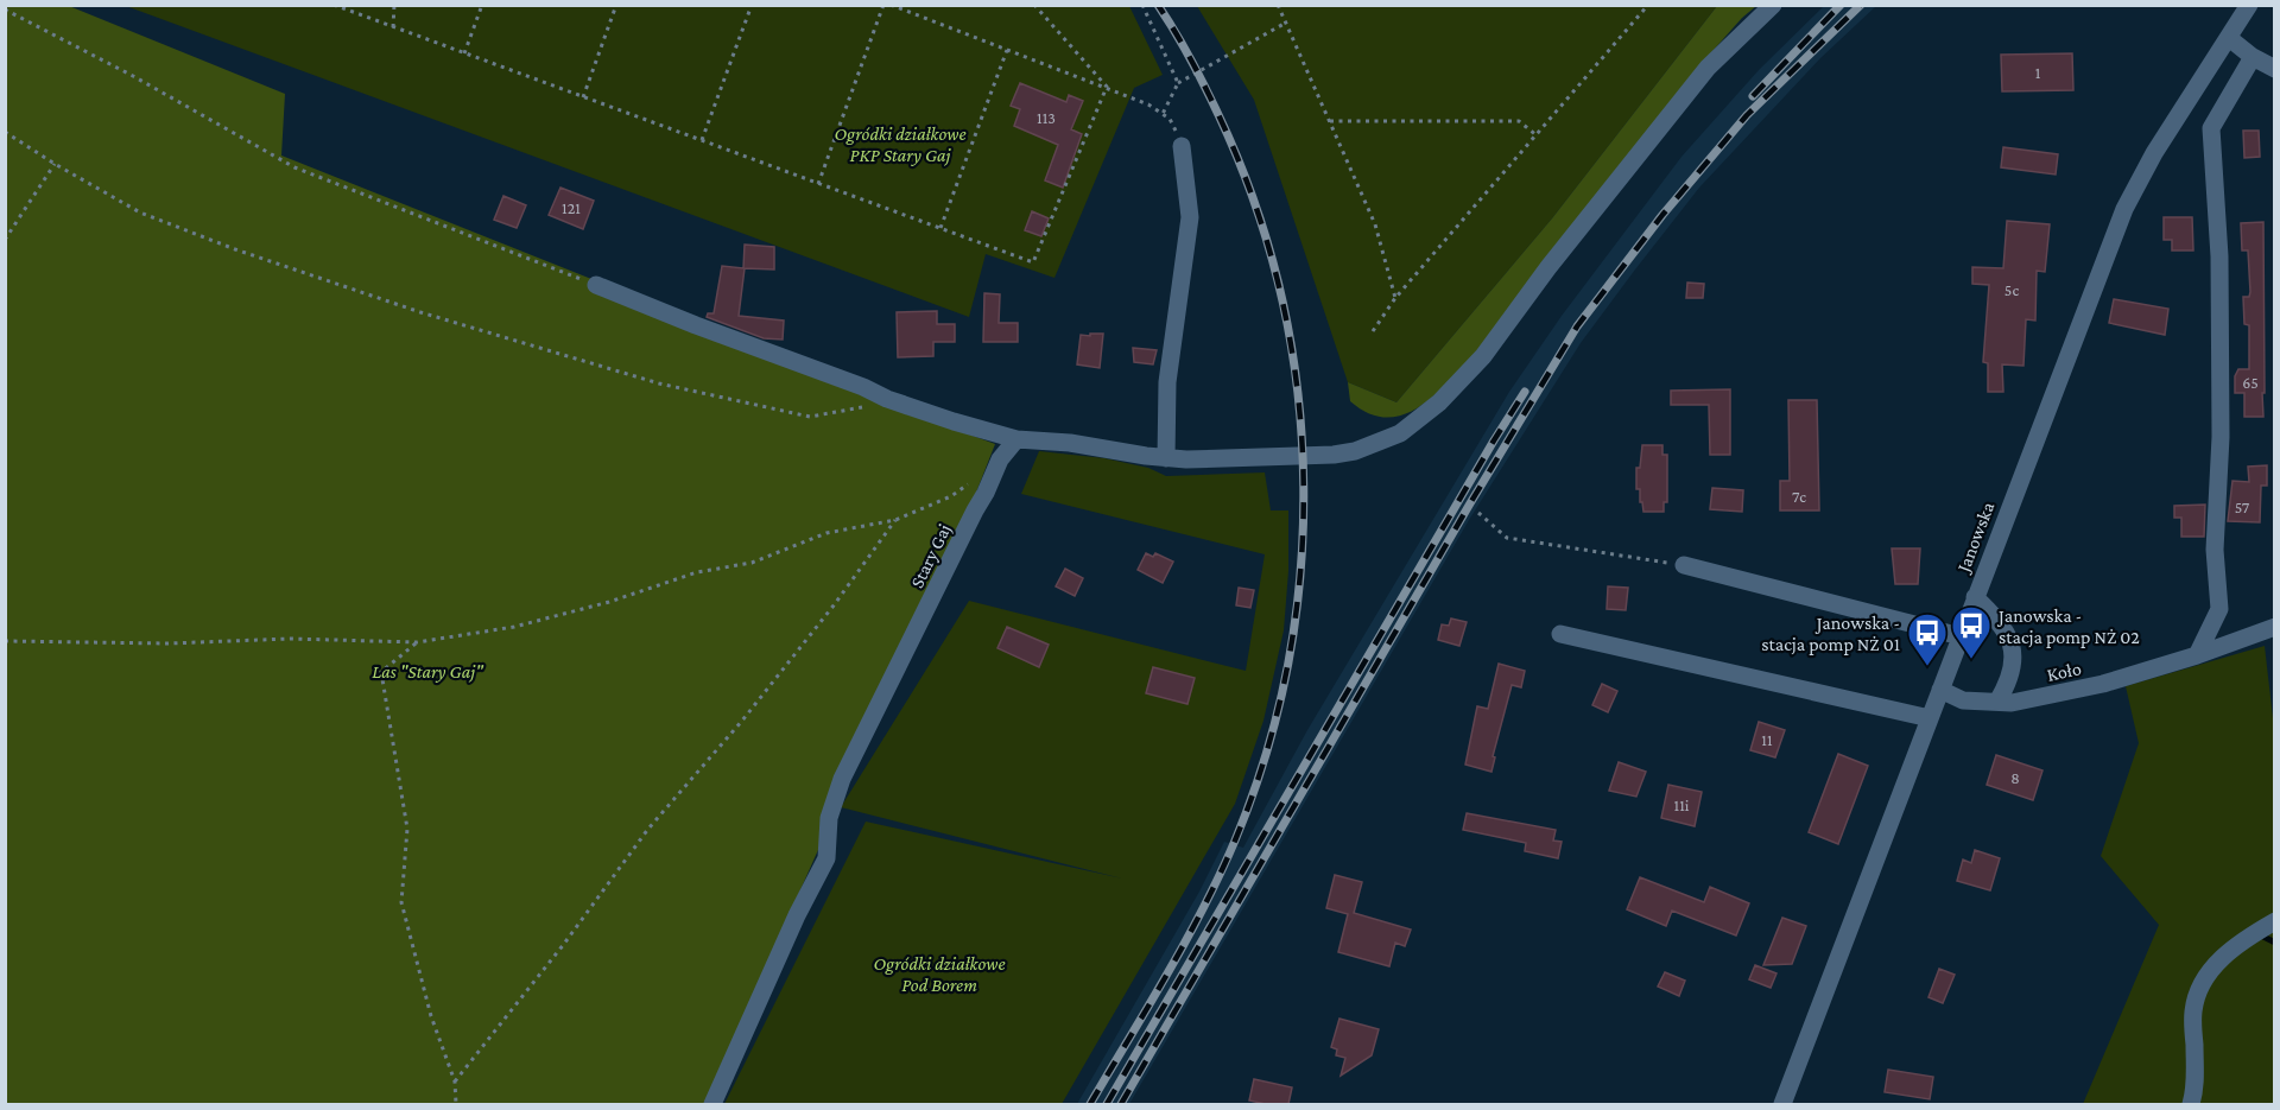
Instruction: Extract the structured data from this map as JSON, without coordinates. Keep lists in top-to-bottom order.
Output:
{
  "streets": {
    "street": ["Janowska", "Stary Gaj", "Koło"]
  },
  "crossings": [
    ["Janowska", "Koło"]
  ],
  "parks": ["Ogródki działkowe PKP Stary Gaj", "Las \"Stary Gaj\"", "Ogródki działkowe Pod Borem"],
  "places": {
    "bus stop": ["Janowska - stacja pomp NŻ 02", "Janowska - stacja pomp NŻ 01"]
  },
  "house_numbers": [
    "1",
    "113",
    "121",
    "5c",
    "65",
    "7c",
    "57",
    "11",
    "8",
    "11i"
  ]
}
